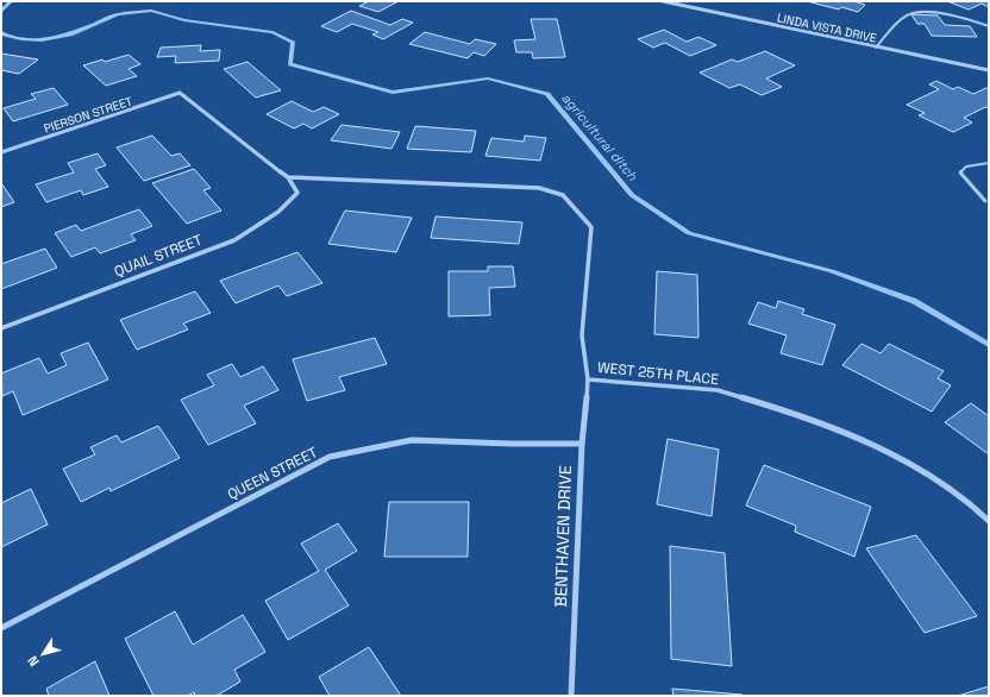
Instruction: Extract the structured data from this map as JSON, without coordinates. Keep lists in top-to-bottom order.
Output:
{
  "streets": {
    "street": [
      "LINDA VISTA DRIVE",
      "PIERSON STREET",
      "QUAIL STREET",
      "WEST 25TH PLACE",
      "QUEEN STREET",
      "BENTHAVEN DRIVE"
    ]
  },
  "crossings": [
    ["PIERSON STREET", "QUAIL STREET"],
    ["PIERSON STREET", "WEST 25TH PLACE"],
    ["QUAIL STREET", "WEST 25TH PLACE"],
    ["WEST 25TH PLACE", "BENTHAVEN DRIVE"],
    ["QUEEN STREET", "BENTHAVEN DRIVE"]
  ],
  "water": ["agricultural ditch"],
  "north": "bottom left"
}
